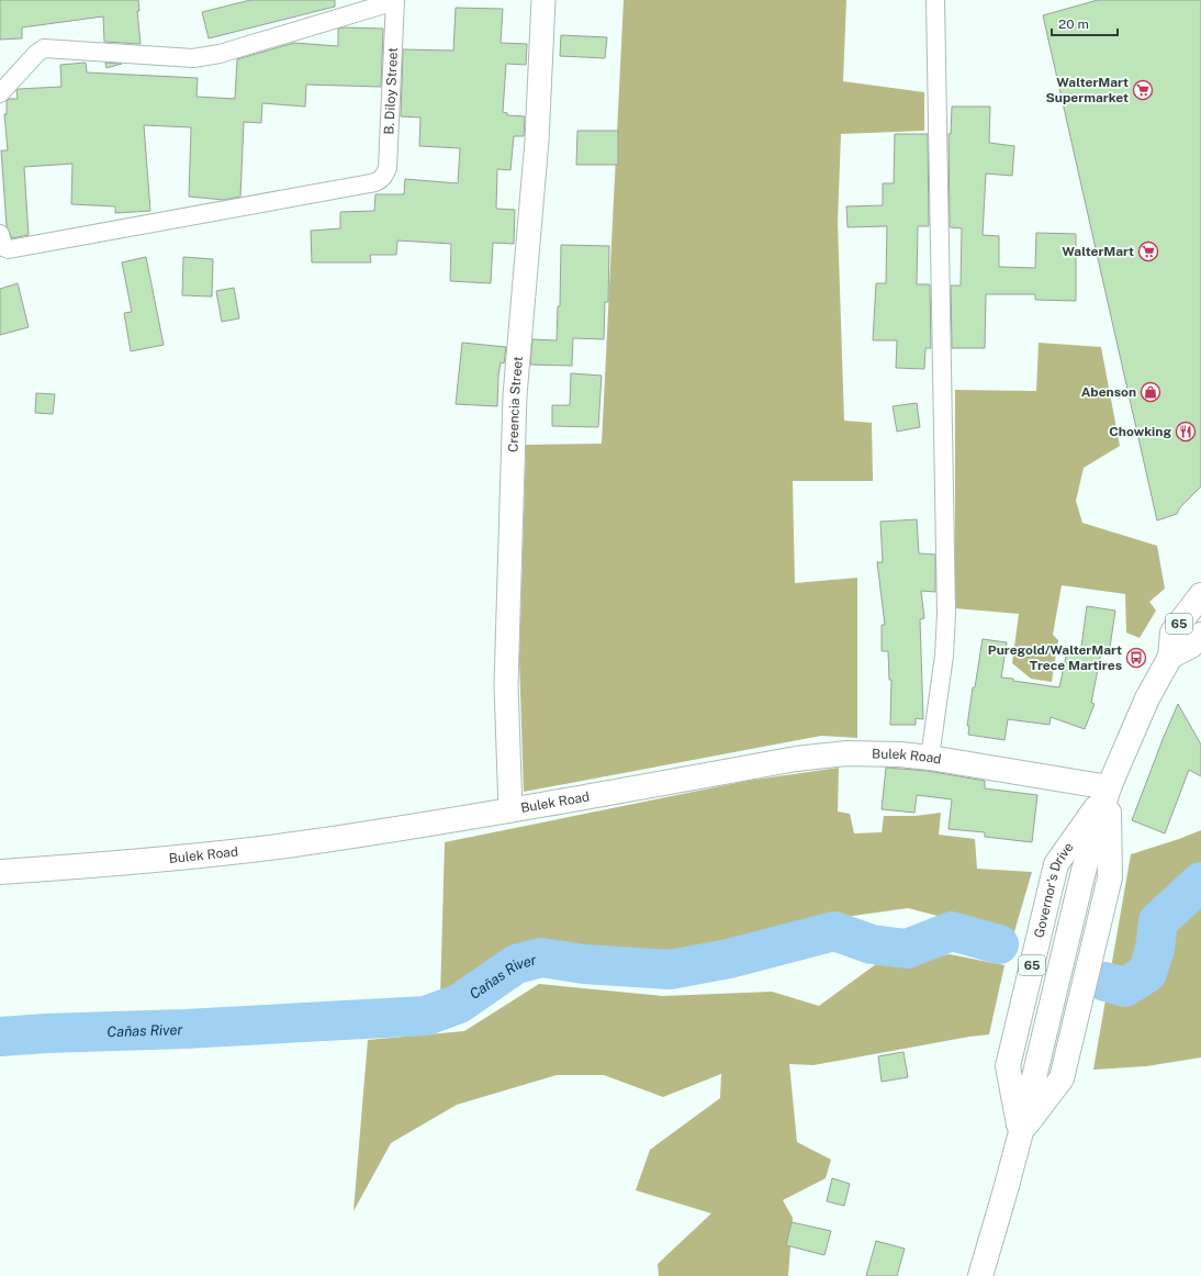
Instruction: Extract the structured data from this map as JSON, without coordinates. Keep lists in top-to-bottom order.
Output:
{
  "streets": {
    "main road": ["65", "Bulek Road", "Governor's Drive"],
    "street": ["B. Diloy Street", "Creencia Street"]
  },
  "crossings": [
    ["Creencia Street", "Bulek Road"],
    ["65", "Governor's Drive"],
    ["Bulek Road", "Governor's Drive"]
  ],
  "water": ["Cañas River"],
  "places": {
    "supermarket": ["WalterMart Supermarket", "WalterMart"],
    "shop": ["Abenson"],
    "restaurant": ["Chowking"],
    "bus stop": ["Puregold/WalterMart Trece Martires"]
  },
  "scale_bar": "20 m"
}
